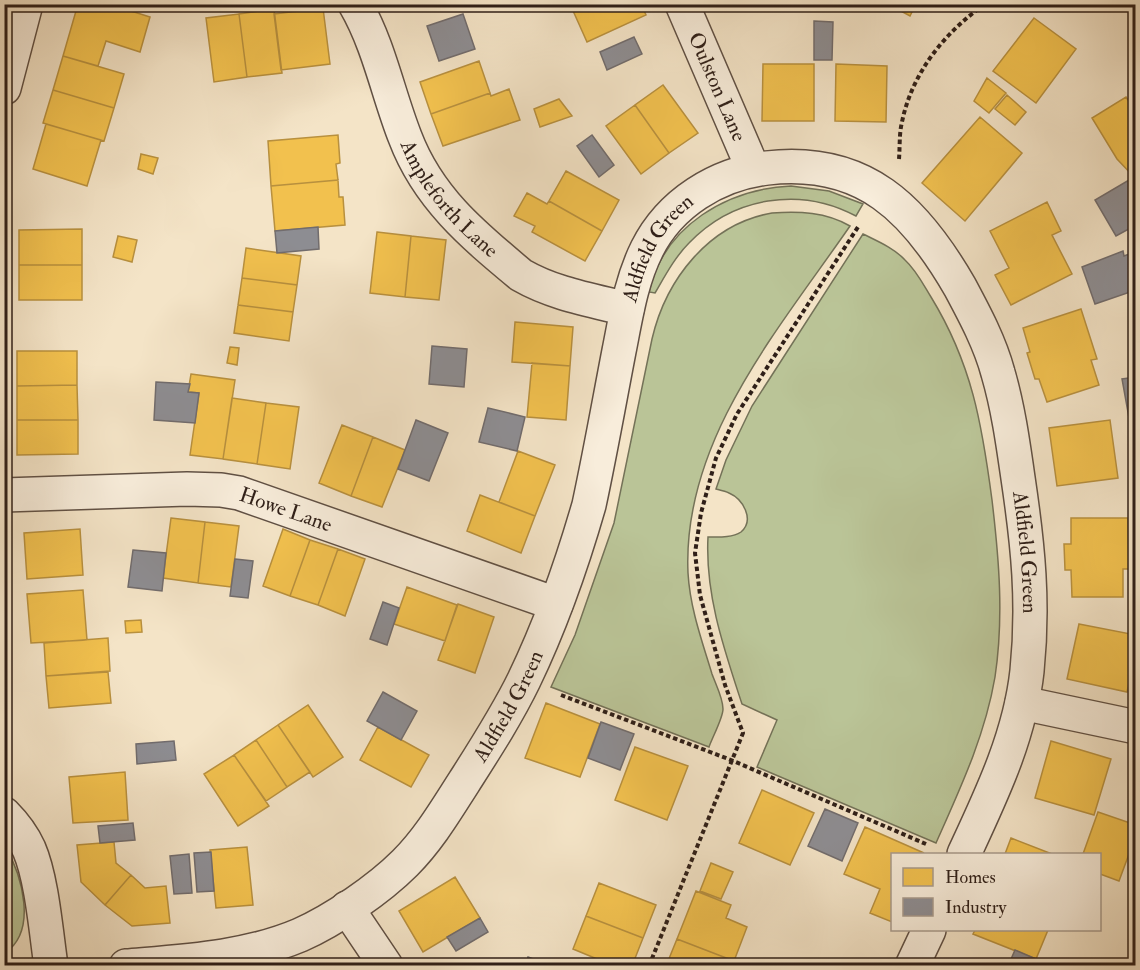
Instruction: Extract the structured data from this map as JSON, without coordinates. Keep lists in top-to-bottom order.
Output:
{
  "streets": {
    "street": [
      "Oulston Lane",
      "Ampleforth Lane",
      "Aldfield Green",
      "Howe Lane"
    ]
  },
  "crossings": [
    ["Oulston Lane", "Aldfield Green"],
    ["Ampleforth Lane", "Aldfield Green"],
    ["Aldfield Green", "Howe Lane"]
  ],
  "legend": ["Homes", "Industry"]
}
